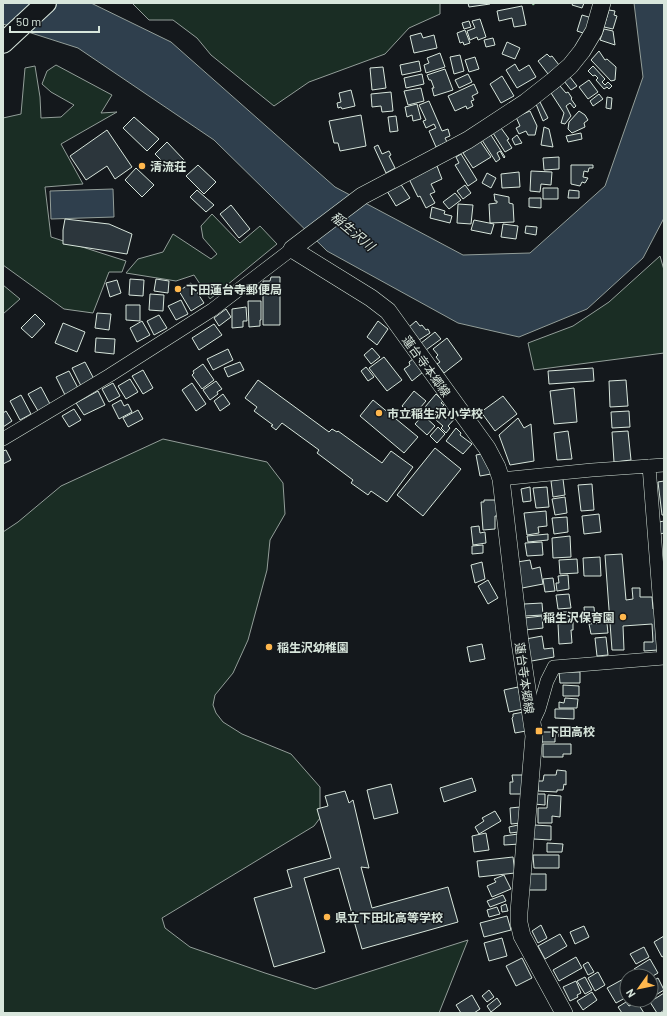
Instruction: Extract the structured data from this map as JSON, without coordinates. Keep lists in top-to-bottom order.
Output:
{
  "streets": {
    "main road": ["蓮台寺本郷線"]
  },
  "water": ["稲生沢川"],
  "places": {
    "other": [
      "清流荘",
      "下田蓮台寺郵便局",
      "市立稲生沢小学校",
      "稲生沢保育園",
      "稲生沢幼稚園",
      "県立下田北高等学校"
    ],
    "transit": ["下田高校"]
  },
  "scale_bar": "50 m",
  "north": "bottom left"
}
